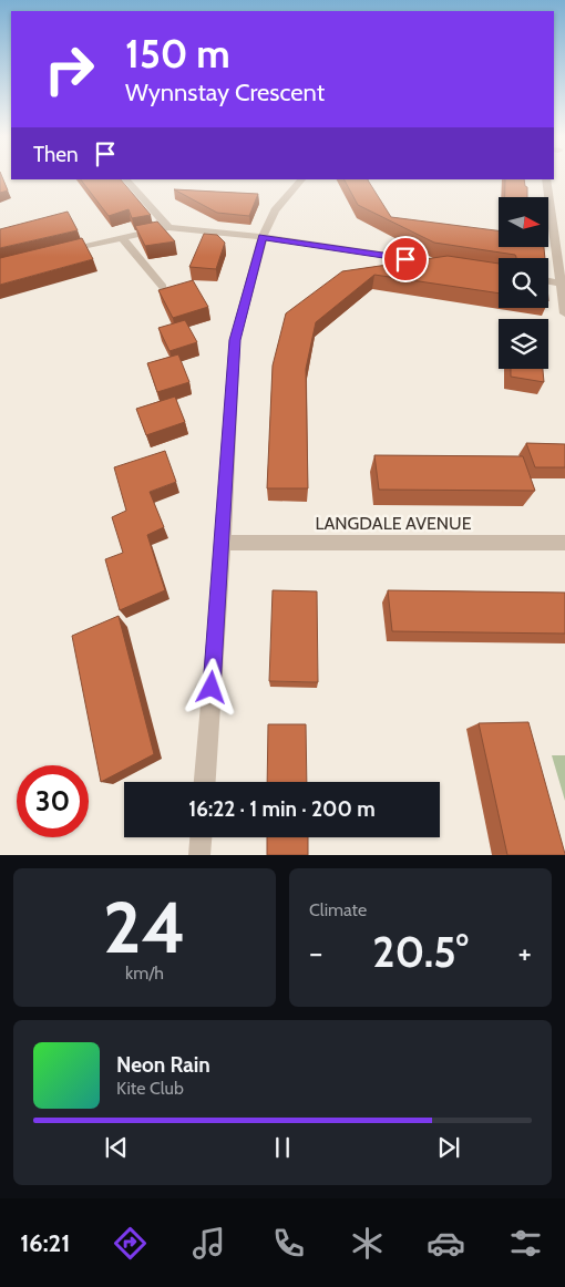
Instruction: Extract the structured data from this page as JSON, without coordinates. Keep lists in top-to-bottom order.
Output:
{
  "streets": {
    "street": ["LANGDALE AVENUE"]
  },
  "north": "right",
  "page": {
    "turn": ["150 m", "Wynnstay Crescent"],
    "then": "Then",
    "limit": "30",
    "trip": "16:22 · 1 min · 200 m",
    "tile": [
      ["24", "km/h"],
      "Climate"
    ],
    "heat": ["−", "20.5°", "+"],
    "song": ["Neon Rain", "Kite Club"],
    "tabs": "16:21"
  }
}
